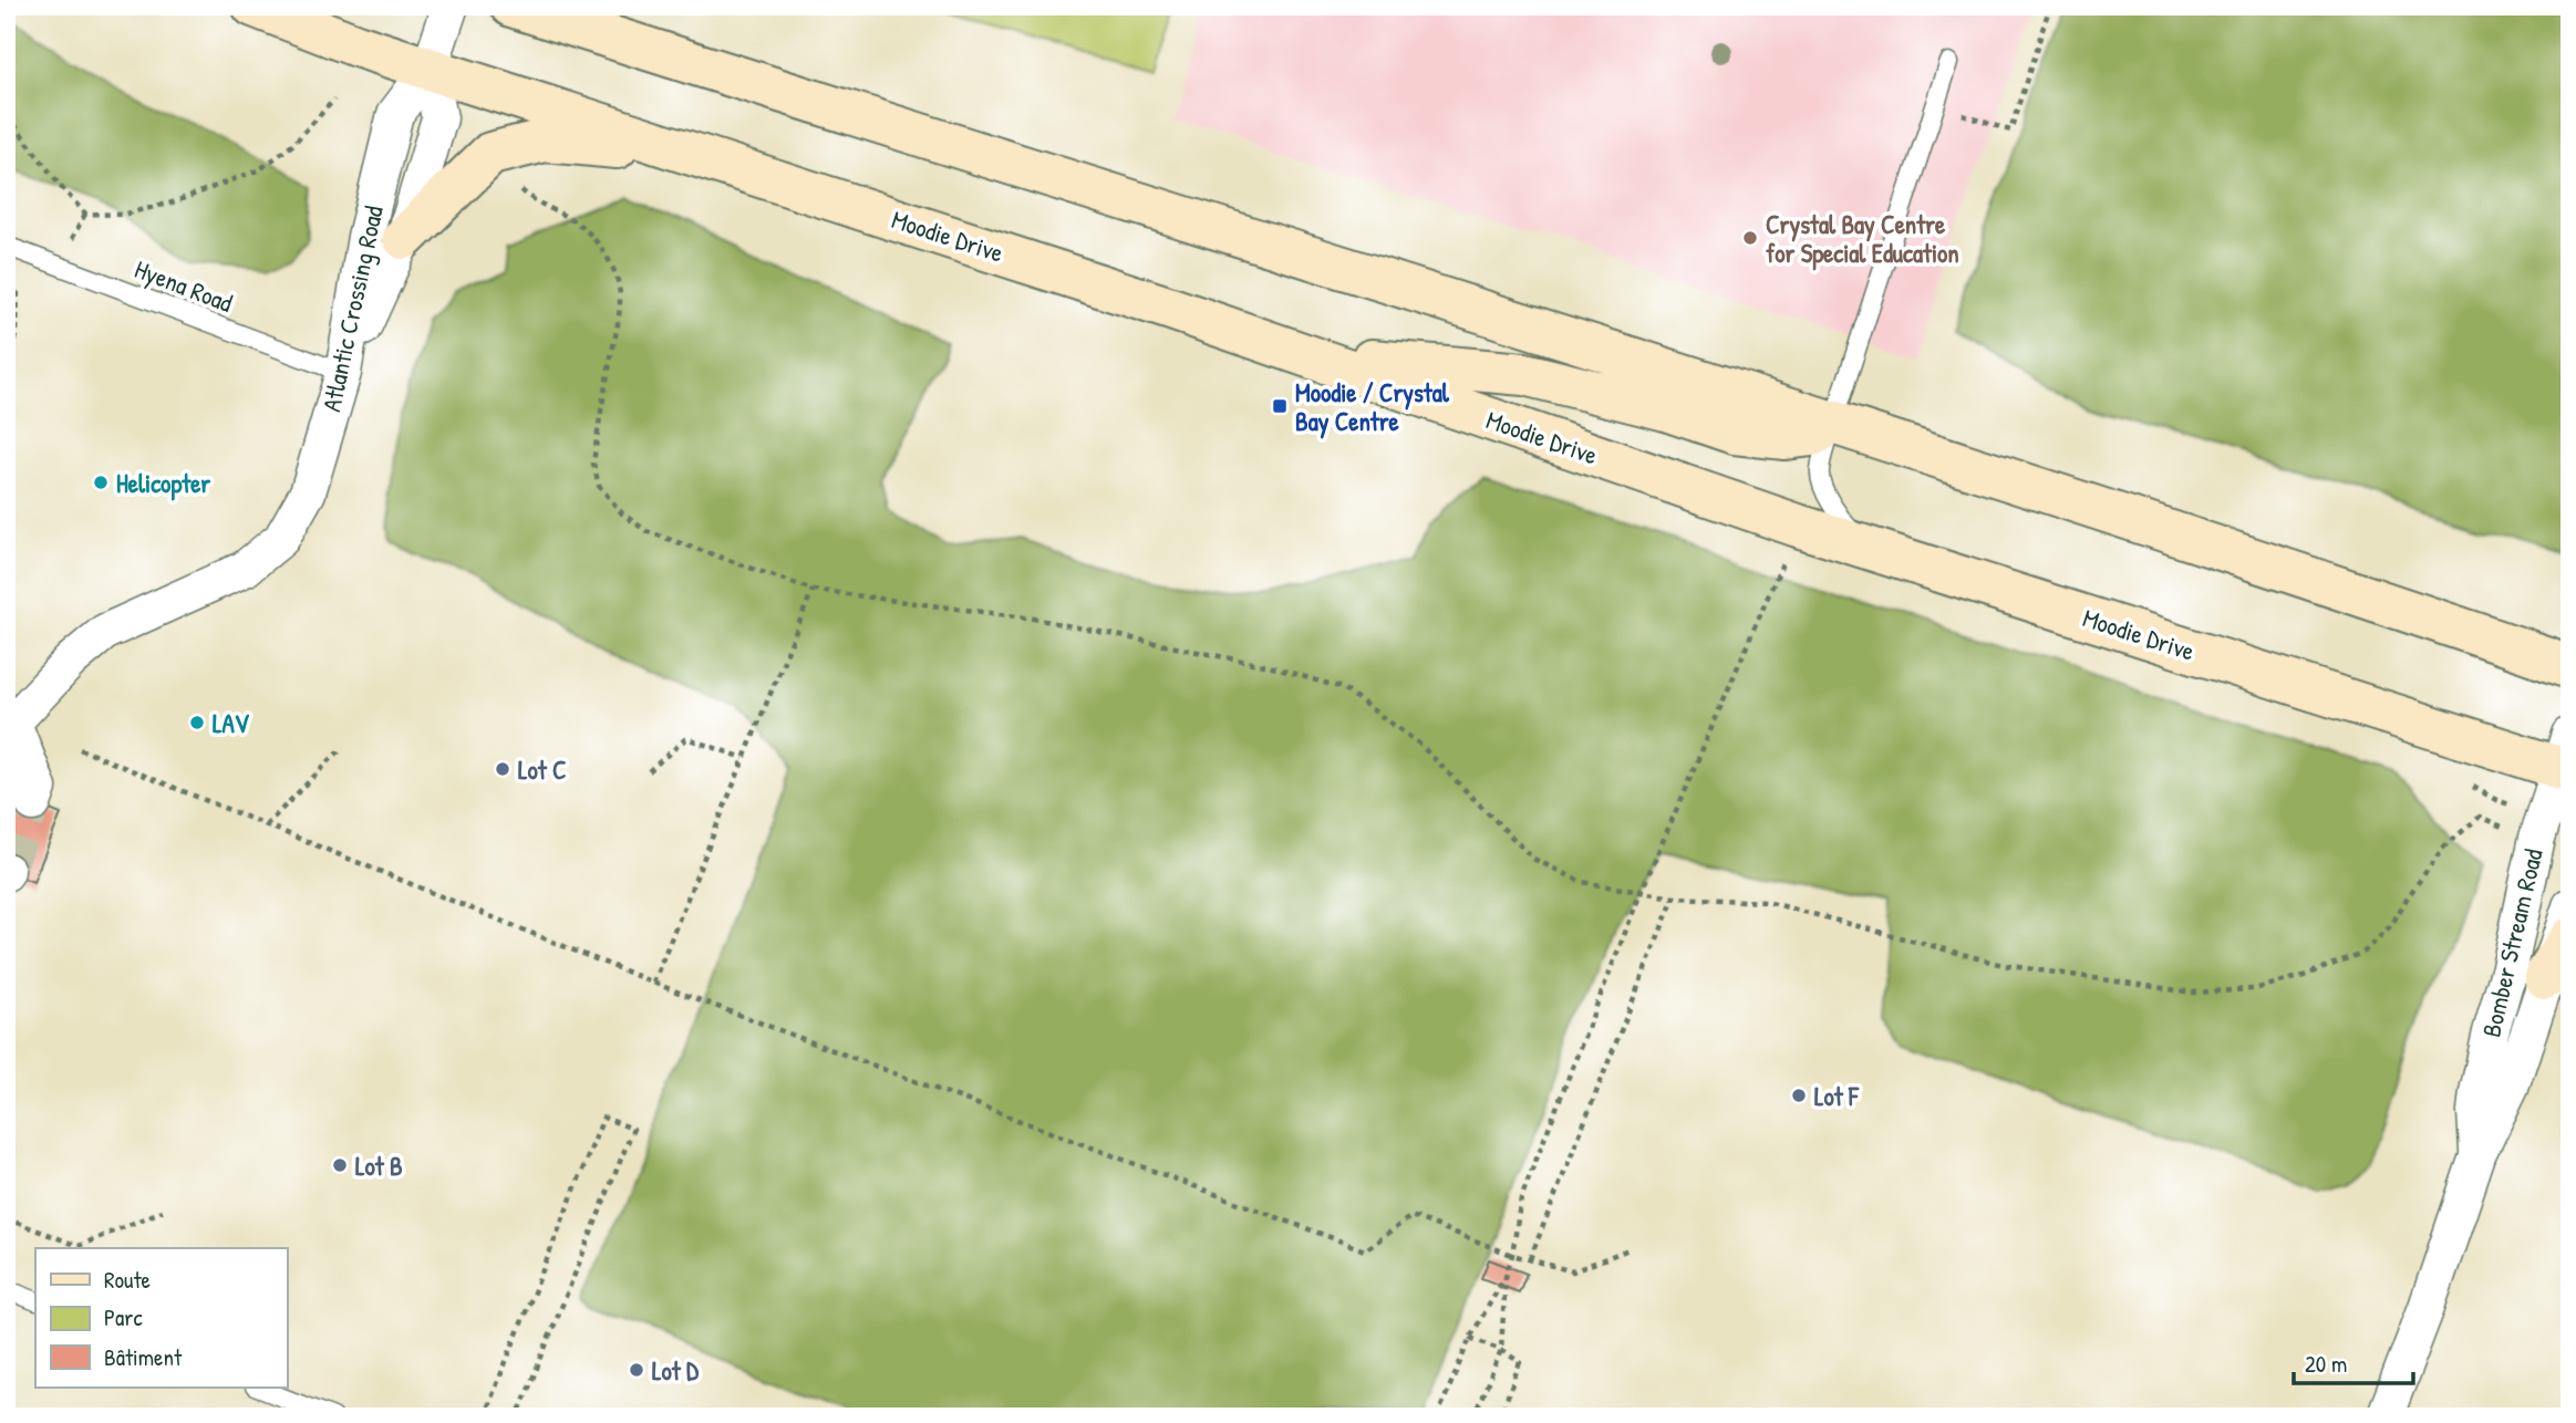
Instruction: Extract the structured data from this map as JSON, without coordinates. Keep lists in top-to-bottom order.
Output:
{
  "streets": {
    "main road": ["Moodie Drive"],
    "street": ["Atlantic Crossing Road", "Bomber Stream Road"],
    "lane": ["Hyena Road"]
  },
  "crossings": [
    ["Moodie Drive", "Atlantic Crossing Road"],
    ["Moodie Drive", "Bomber Stream Road"],
    ["Hyena Road", "Atlantic Crossing Road"]
  ],
  "places": {
    "other": [
      "Crystal Bay Centre for Special Education",
      "Helicopter",
      "LAV",
      "Lot C",
      "Lot F",
      "Lot B",
      "Lot D"
    ],
    "transit": ["Moodie / Crystal Bay Centre"]
  },
  "legend": ["Route", "Parc", "Bâtiment"],
  "scale_bar": "20 m"
}
